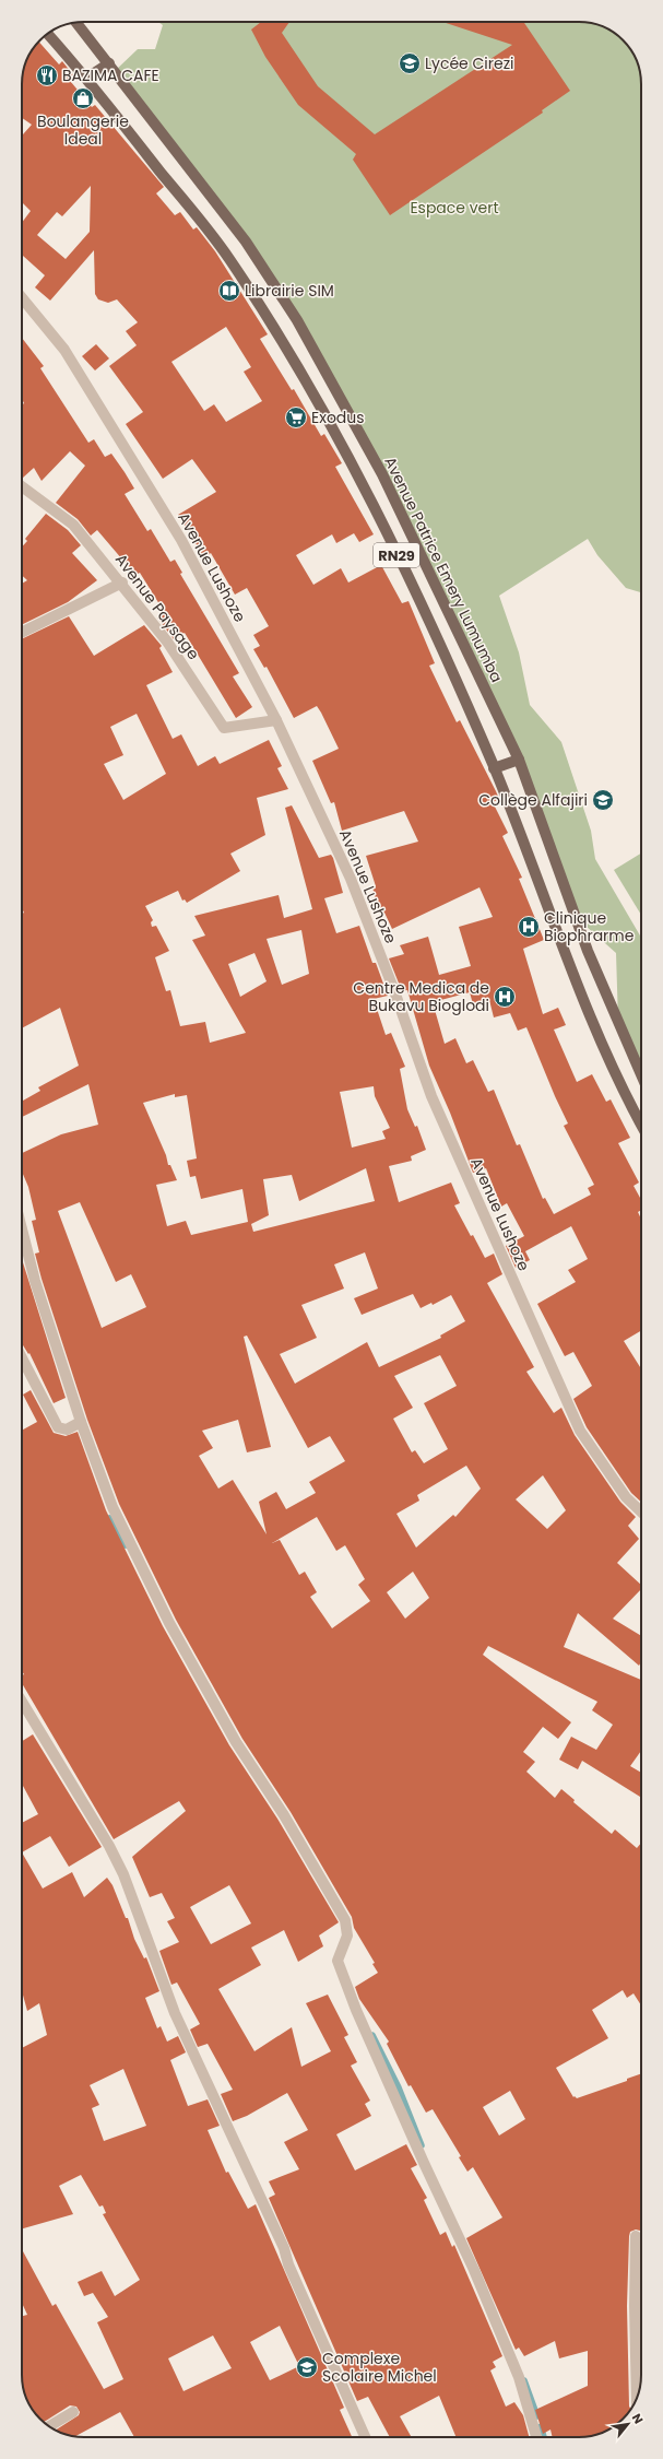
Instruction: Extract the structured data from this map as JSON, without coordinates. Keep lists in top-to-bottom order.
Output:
{
  "streets": {
    "main road": ["RN29", "Avenue Patrice Emery Lumumba"],
    "street": ["Avenue Lushoze", "Avenue Paysage"]
  },
  "crossings": [
    ["Avenue Lushoze", "Avenue Paysage"]
  ],
  "parks": ["Espace vert"],
  "places": {
    "school or university": ["Lycée Cirezi", "Collège Alfajiri", "Complexe Scolaire Michel"],
    "restaurant": ["BAZIMA CAFE"],
    "shop": ["Boulangerie Ideal"],
    "library": ["Librairie SIM"],
    "supermarket": ["Exodus"],
    "hospital": ["Clinique Biophrarme", "Centre Medica de Bukavu Bioglodi"]
  },
  "north": "top right"
}
